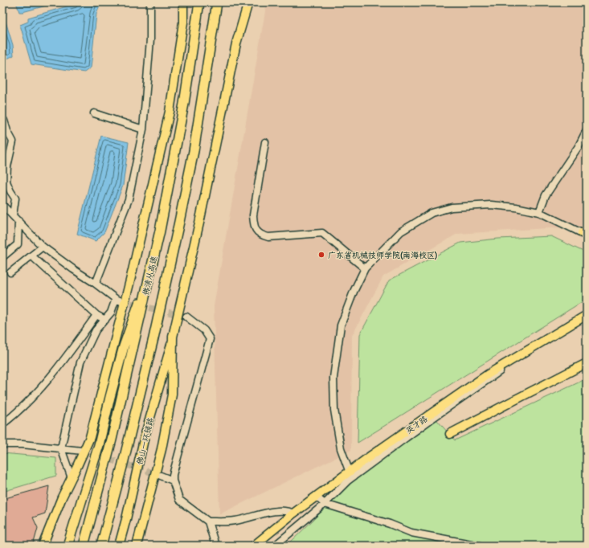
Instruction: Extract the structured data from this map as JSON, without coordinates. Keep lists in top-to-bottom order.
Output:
{
  "streets": {
    "highway": ["佛清从高速"],
    "main road": ["英才路", "佛山一环辅路"]
  },
  "places": ["广东省机械技师学院(南海校区)"]
}
